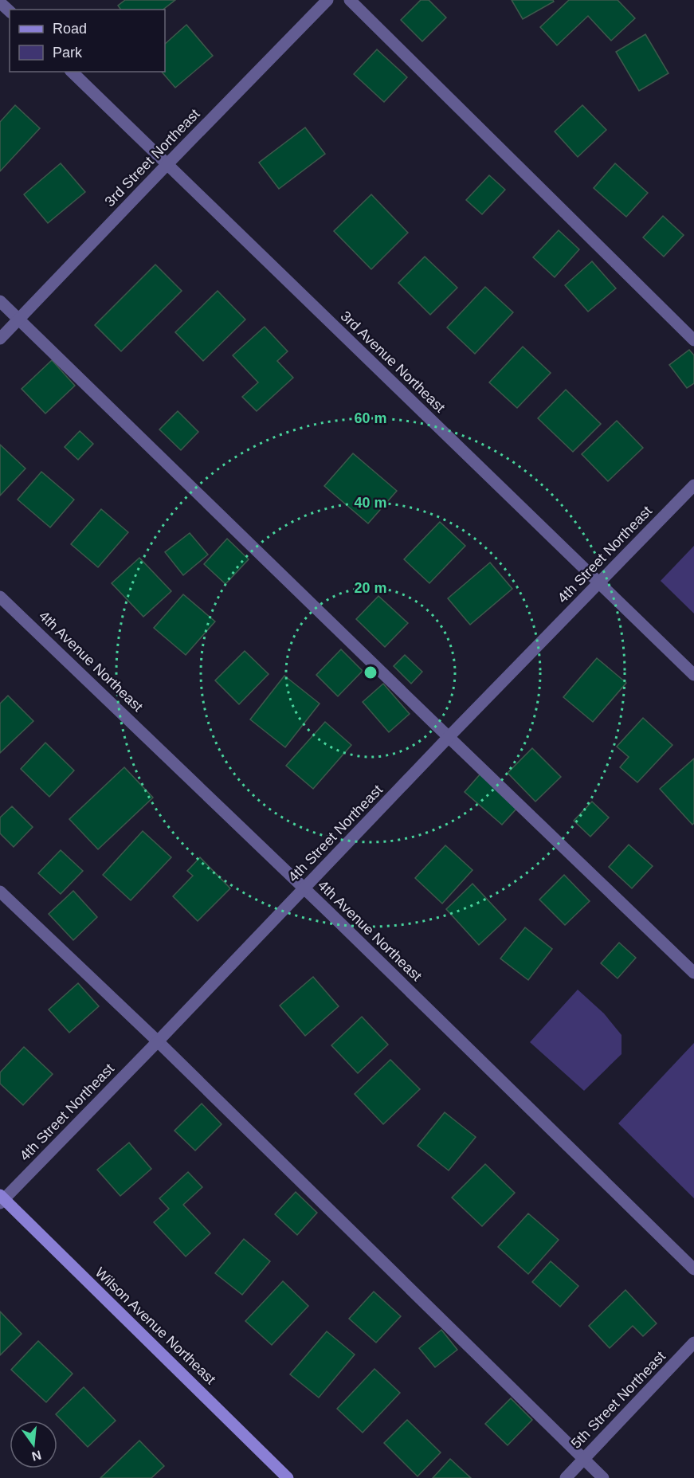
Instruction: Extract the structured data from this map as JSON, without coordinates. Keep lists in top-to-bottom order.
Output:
{
  "streets": {
    "street": [
      "3rd Street Northeast",
      "3rd Avenue Northeast",
      "4th Street Northeast",
      "4th Avenue Northeast",
      "Wilson Avenue Northeast",
      "5th Street Northeast"
    ]
  },
  "crossings": [
    ["3rd Street Northeast", "3rd Avenue Northeast"],
    ["3rd Avenue Northeast", "4th Street Northeast"],
    ["4th Street Northeast", "4th Avenue Northeast"],
    ["4th Street Northeast", "Wilson Avenue Northeast"]
  ],
  "legend": ["Road", "Park"],
  "north": "bottom",
  "rings": ["60 m", "40 m", "20 m"]
}
